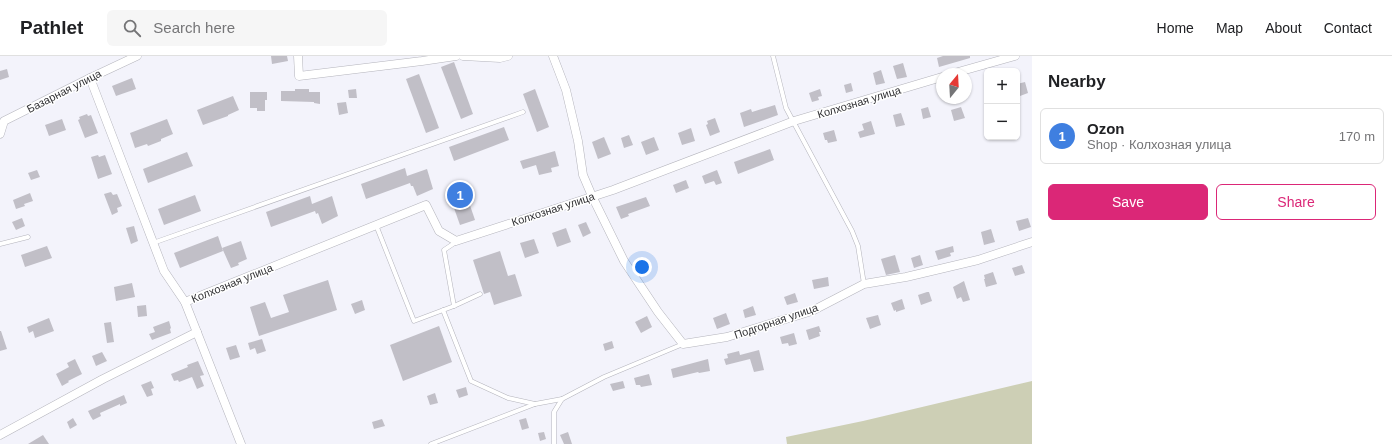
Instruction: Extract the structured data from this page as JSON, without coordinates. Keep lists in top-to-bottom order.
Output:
{
  "streets": {
    "street": ["Базарная улица", "Колхозная улица", "Подгорная улица"]
  },
  "crossings": [
    ["Базарная улица", "Колхозная улица"]
  ],
  "north": "top",
  "page": {
    "header": "Pathlet",
    "search": "Search here",
    "nav": [
      "Home",
      "Map",
      "About",
      "Contact"
    ],
    "heading": "Nearby",
    "map_buttons": ["+", "−"],
    "list": [
      {
        "mark": "1",
        "name": "Ozon",
        "note": "Shop · Колхозная улица",
        "value": "170 m"
      }
    ],
    "buttons": ["Save", "Share"],
    "pins": "1"
  }
}
